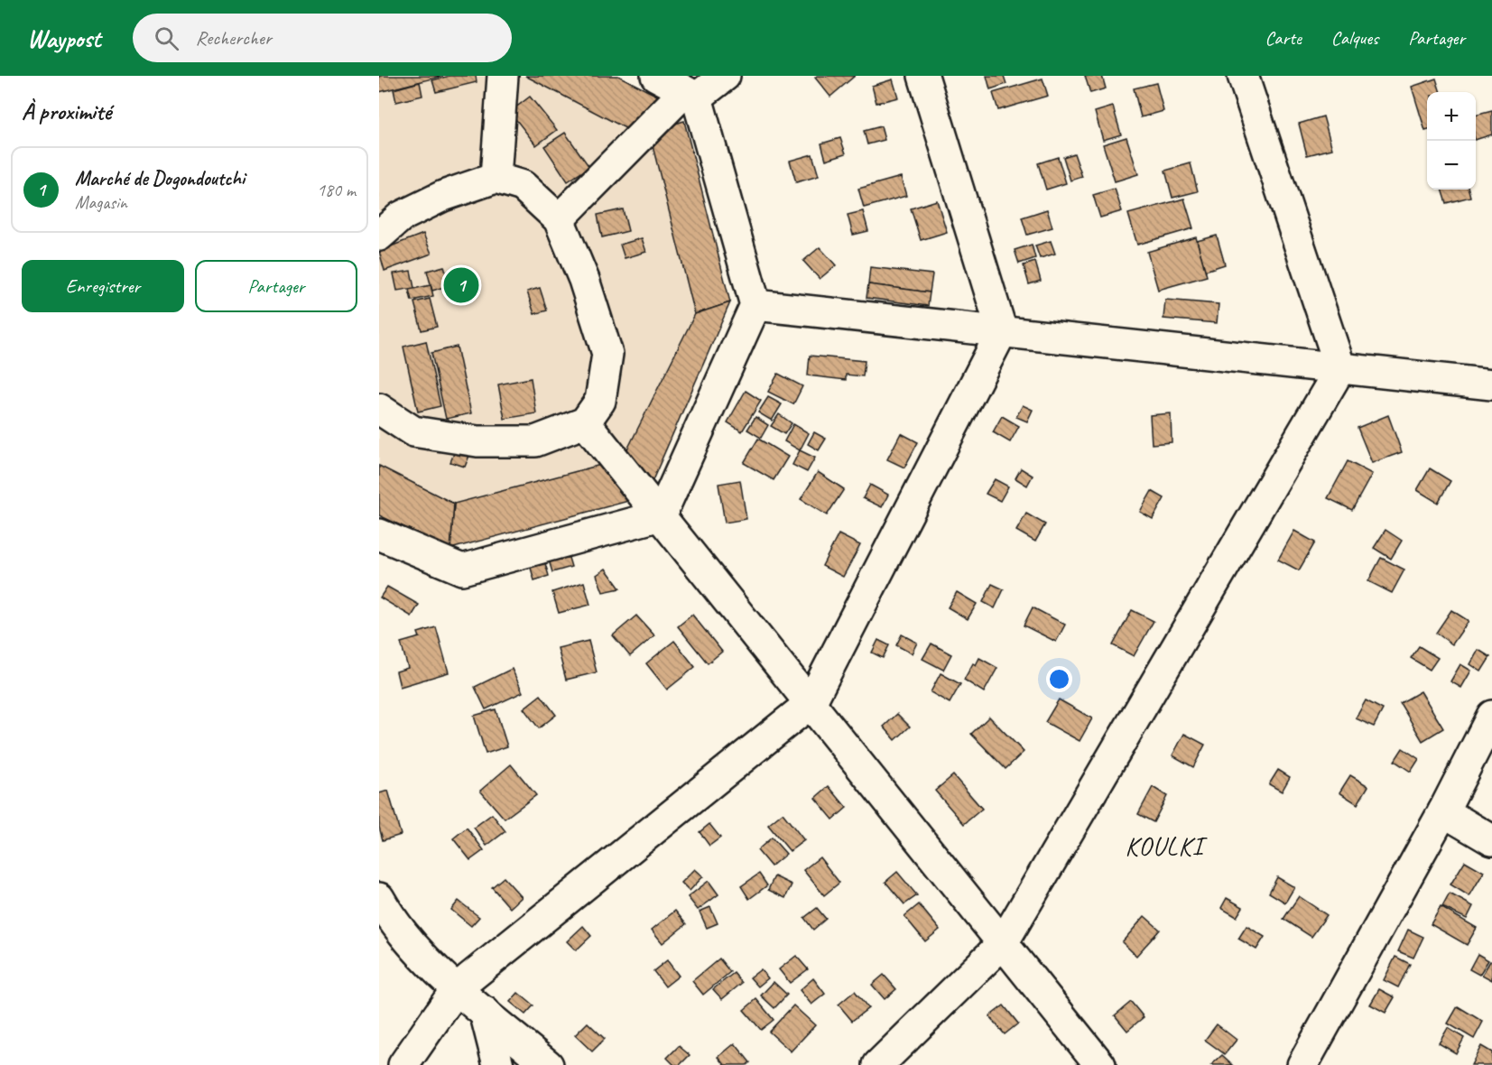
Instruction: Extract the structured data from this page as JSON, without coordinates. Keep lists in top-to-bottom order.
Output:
{
  "districts": ["KOULKI"],
  "page": {
    "header": "Waypost",
    "search": "Rechercher",
    "nav": ["Carte", "Calques", "Partager"],
    "heading": "À proximité",
    "map_buttons": ["+", "−"],
    "list": [
      {
        "mark": "1",
        "name": "Marché de Dogondoutchi",
        "note": "Magasin",
        "value": "180 m"
      }
    ],
    "buttons": ["Enregistrer", "Partager"],
    "pins": "1"
  }
}
